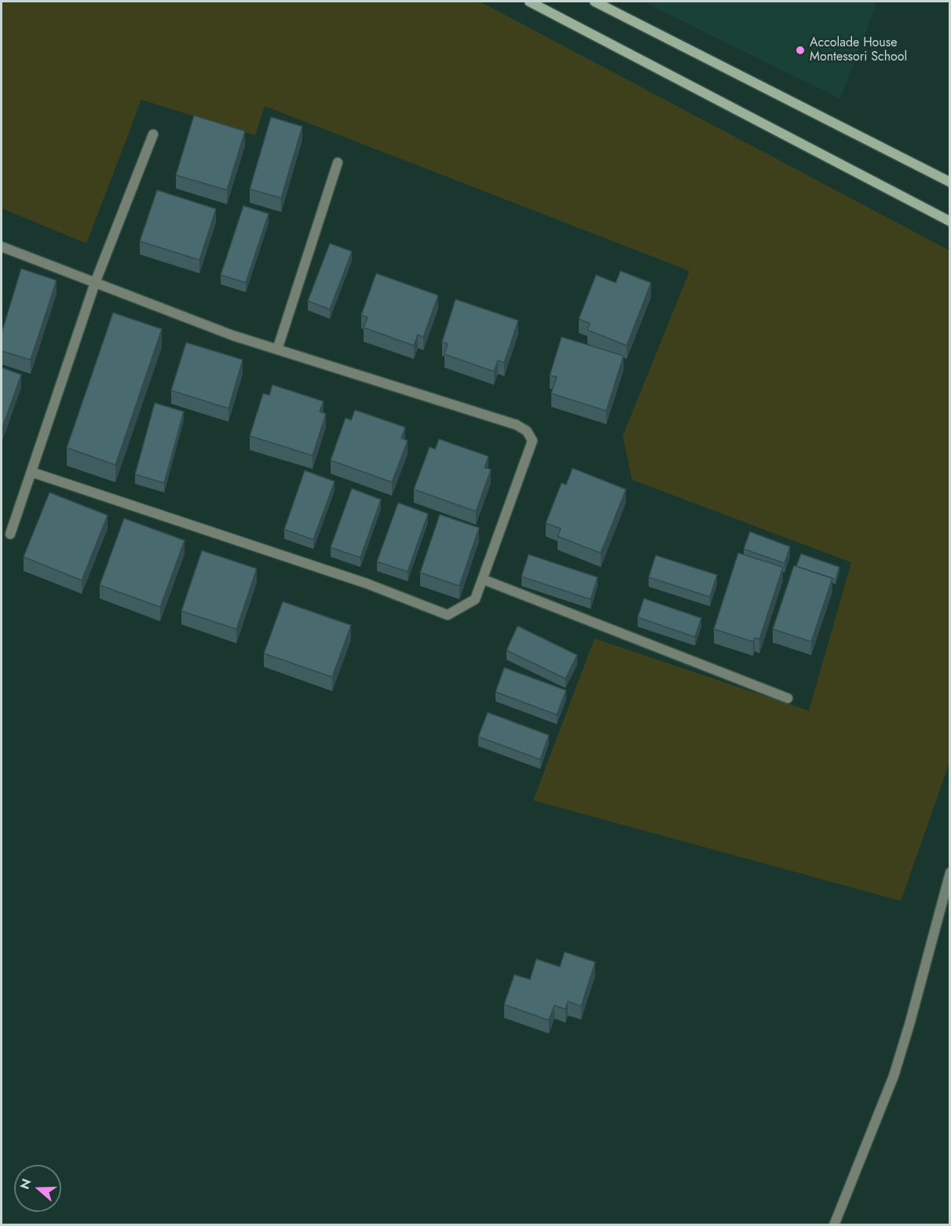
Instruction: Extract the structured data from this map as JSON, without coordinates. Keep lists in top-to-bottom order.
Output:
{
  "places": ["Accolade House Montessori School"],
  "north": "left"
}
